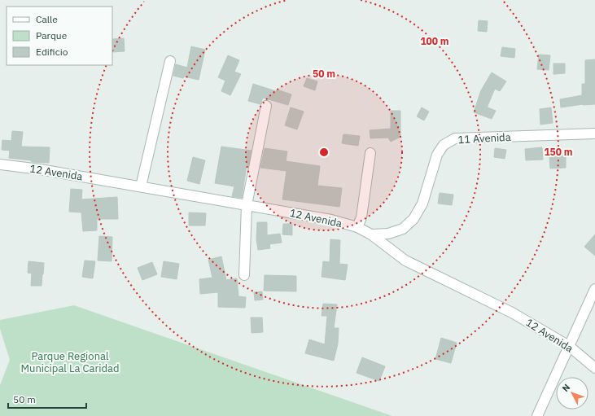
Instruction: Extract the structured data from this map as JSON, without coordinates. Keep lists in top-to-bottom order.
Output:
{
  "streets": {
    "street": ["11 Avenida", "12 Avenida"]
  },
  "crossings": [
    ["11 Avenida", "12 Avenida"]
  ],
  "parks": ["Parque Regional Municipal La Caridad"],
  "legend": ["Calle", "Parque", "Edificio"],
  "scale_bar": "50 m",
  "north": "top left",
  "rings": ["100 m", "50 m", "150 m"]
}
